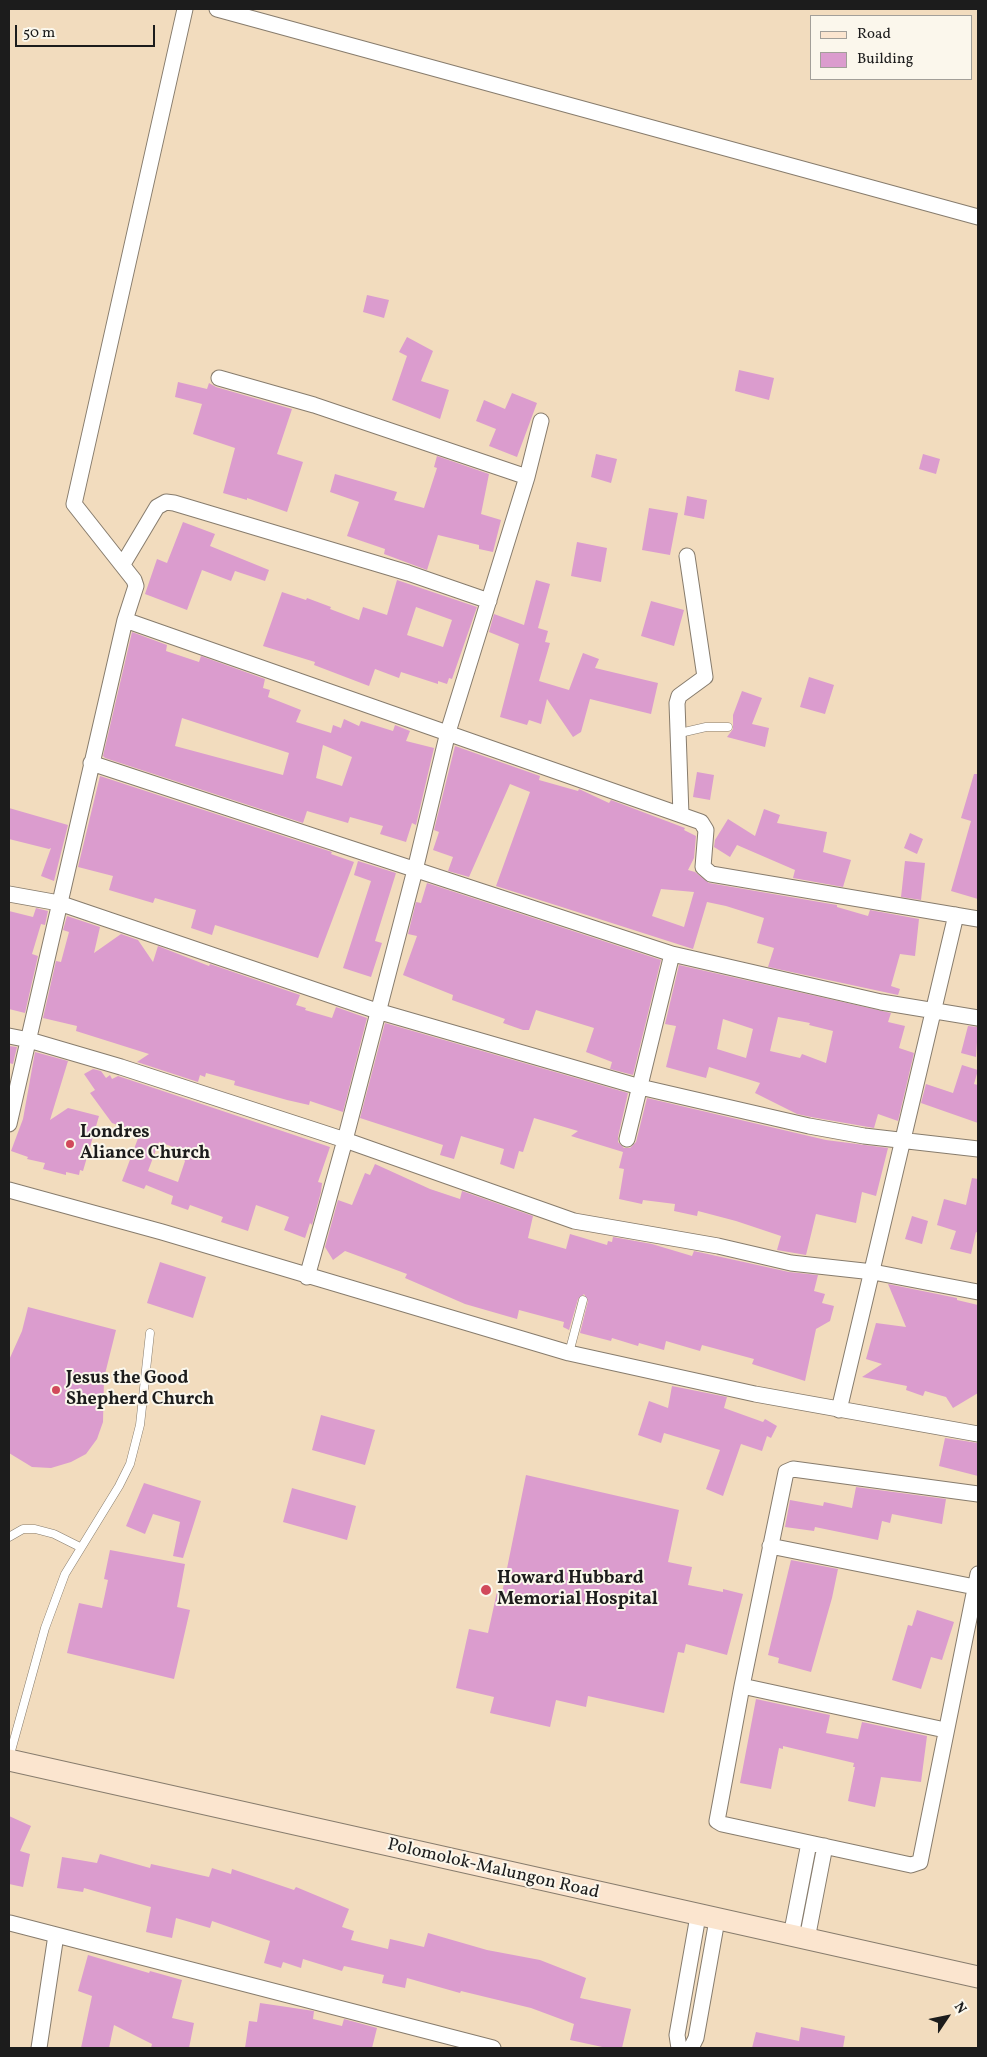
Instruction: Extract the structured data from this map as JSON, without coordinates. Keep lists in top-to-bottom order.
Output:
{
  "streets": {
    "main road": ["Polomolok-Malungon Road"]
  },
  "places": ["Londres Aliance Church", "Jesus the Good Shepherd Church", "Howard Hubbard Memorial Hospital"],
  "legend": ["Road", "Building"],
  "scale_bar": "50 m",
  "north": "top right"
}
